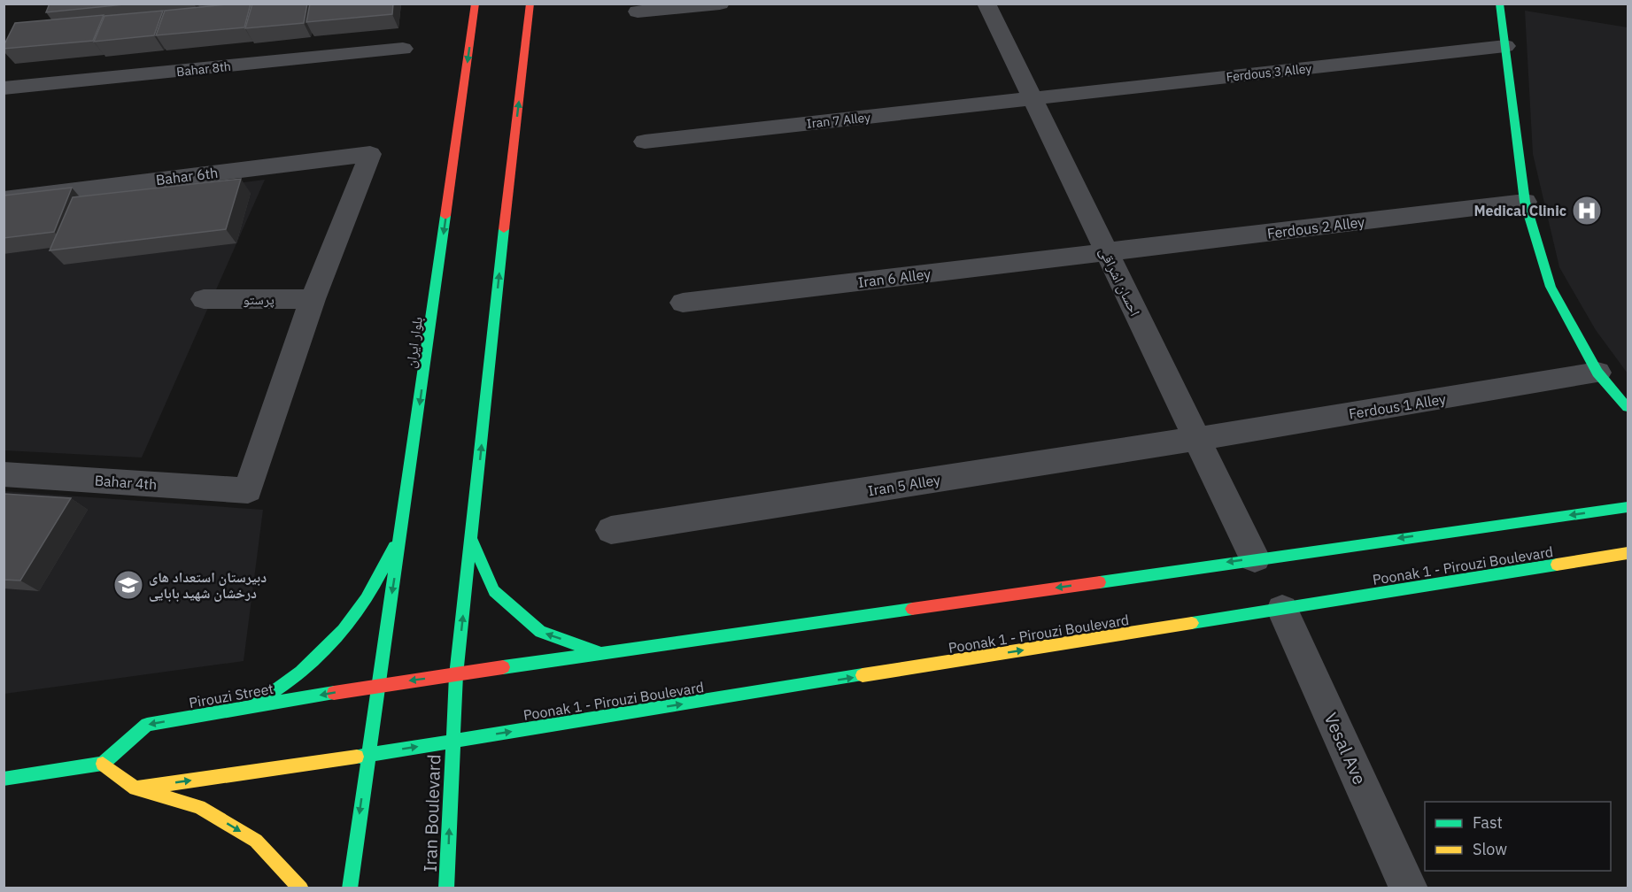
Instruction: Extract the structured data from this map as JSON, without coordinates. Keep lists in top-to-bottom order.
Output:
{
  "streets": {
    "main road": [
      "بلوار ایران",
      "Poonak 1 - Pirouzi Boulevard",
      "Pirouzi Street",
      "Iran Boulevard"
    ],
    "street": [
      "Bahar 8th",
      "Ferdous 3 Alley",
      "Iran 7 Alley",
      "Bahar 6th",
      "Ferdous 2 Alley",
      "Iran 6 Alley",
      "احسان اشراقی",
      "پرستو",
      "Ferdous 1 Alley",
      "Bahar 4th",
      "Iran 5 Alley",
      "Vesal Ave"
    ]
  },
  "crossings": [
    ["Ferdous 3 Alley", "Iran 7 Alley"],
    ["Ferdous 3 Alley", "احسان اشراقی"],
    ["Iran 7 Alley", "احسان اشراقی"],
    ["Bahar 6th", "پرستو"],
    ["Bahar 6th", "Bahar 4th"],
    ["Ferdous 2 Alley", "Iran 6 Alley"],
    ["Ferdous 2 Alley", "احسان اشراقی"],
    ["Iran 6 Alley", "احسان اشراقی"],
    ["احسان اشراقی", "Ferdous 1 Alley"],
    ["احسان اشراقی", "Iran 5 Alley"],
    ["پرستو", "Bahar 4th"],
    ["بلوار ایران", "Poonak 1 - Pirouzi Boulevard"],
    ["بلوار ایران", "Pirouzi Street"],
    ["Ferdous 1 Alley", "Iran 5 Alley"],
    ["Poonak 1 - Pirouzi Boulevard", "Vesal Ave"],
    ["Poonak 1 - Pirouzi Boulevard", "Iran Boulevard"],
    ["Pirouzi Street", "Iran Boulevard"]
  ],
  "places": {
    "hospital": ["Medical Clinic"],
    "school or university": ["دبیرستان استعداد های درخشان شهید بابایی"]
  },
  "legend": ["Fast", "Slow"]
}
